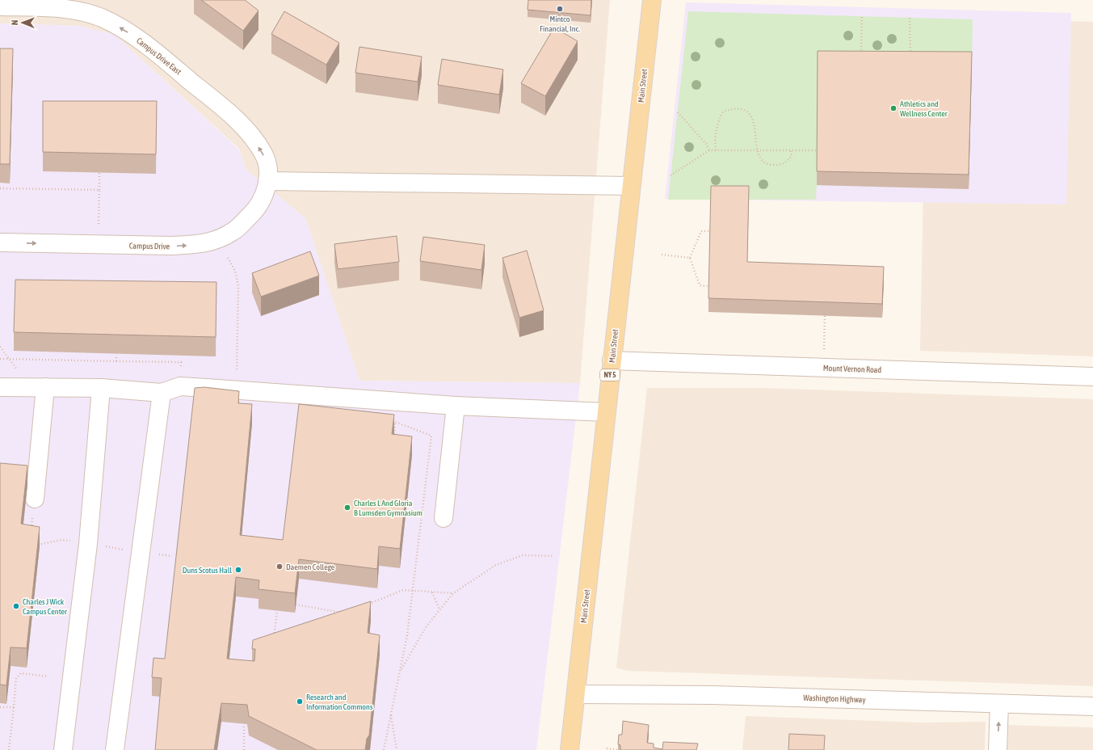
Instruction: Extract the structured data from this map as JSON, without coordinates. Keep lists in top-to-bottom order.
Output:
{
  "streets": {
    "main road": ["Main Street", "NY 5"],
    "street": [
      "Campus Drive East",
      "Campus Drive",
      "Mount Vernon Road",
      "Washington Highway"
    ]
  },
  "crossings": [
    ["Campus Drive East", "Campus Drive"],
    ["Main Street", "Mount Vernon Road"],
    ["Main Street", "Washington Highway"]
  ],
  "one_way": ["Campus Drive East"],
  "places": [
    "Mintco Financial, Inc.",
    "Athletics and Wellness Center",
    "Charles L And Gloria B Lumsden Gymnasium",
    "Daemen College",
    "Duns Scotus Hall",
    "Charles J Wick Campus Center",
    "Research and Information Commons"
  ],
  "north": "left"
}
